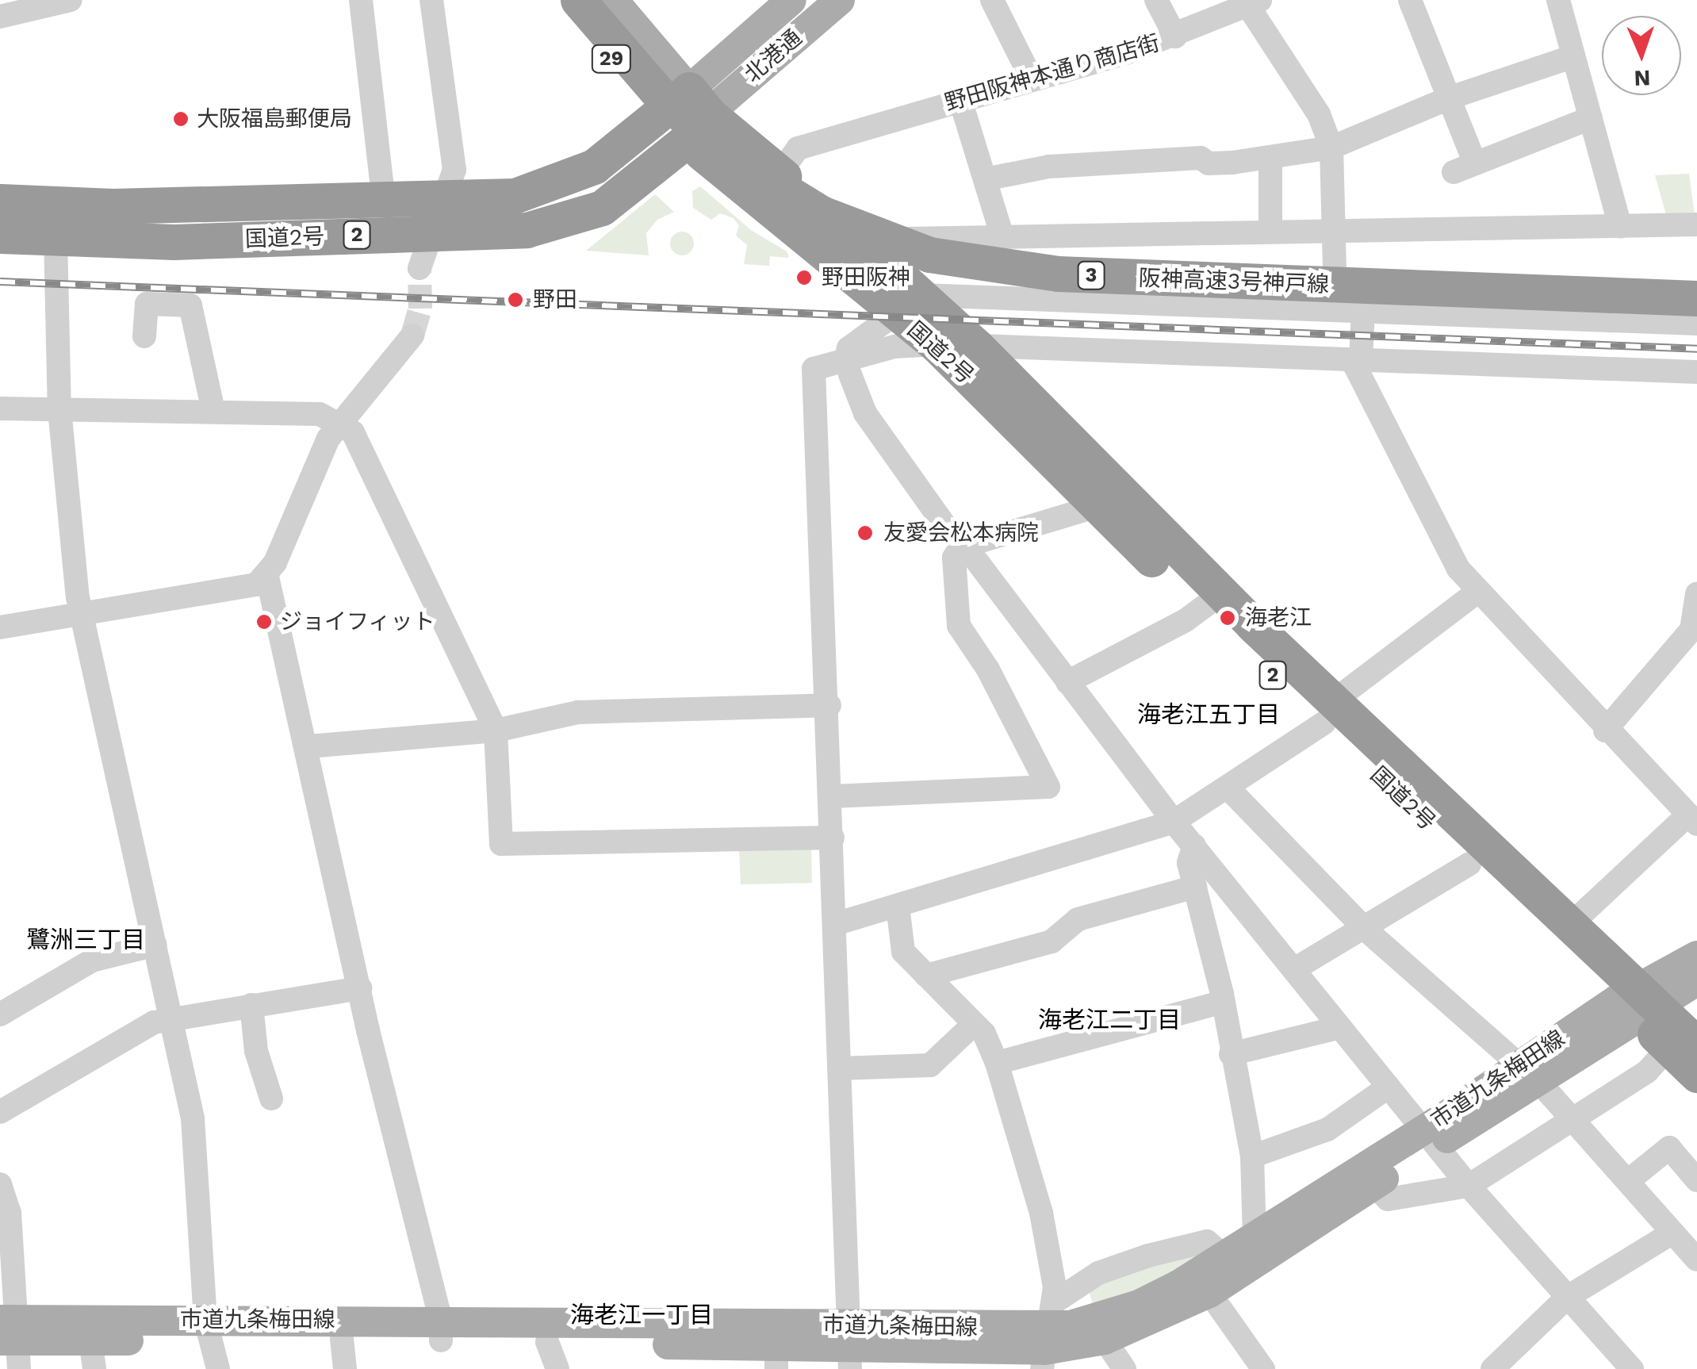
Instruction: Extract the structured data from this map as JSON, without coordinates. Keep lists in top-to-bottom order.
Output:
{
  "streets": {
    "highway": [
      "2",
      "国道2号",
      "3",
      "阪神高速3号神戸線"
    ],
    "main road": ["北港通", "29", "市道九条梅田線"],
    "street": ["野田阪神本通り商店街"]
  },
  "crossings": [
    ["北港通", "29"],
    ["北港通", "国道2号"],
    ["29", "国道2号"],
    ["野田阪神本通り商店街", "国道2号"],
    ["国道2号", "市道九条梅田線"]
  ],
  "districts": [
    "海老江五丁目",
    "鷺洲三丁目",
    "海老江二丁目",
    "海老江一丁目"
  ],
  "places": [
    "大阪福島郵便局",
    "野田阪神",
    "野田",
    "友愛会松本病院",
    "海老江",
    "ジョイフィット"
  ],
  "north": "bottom"
}
